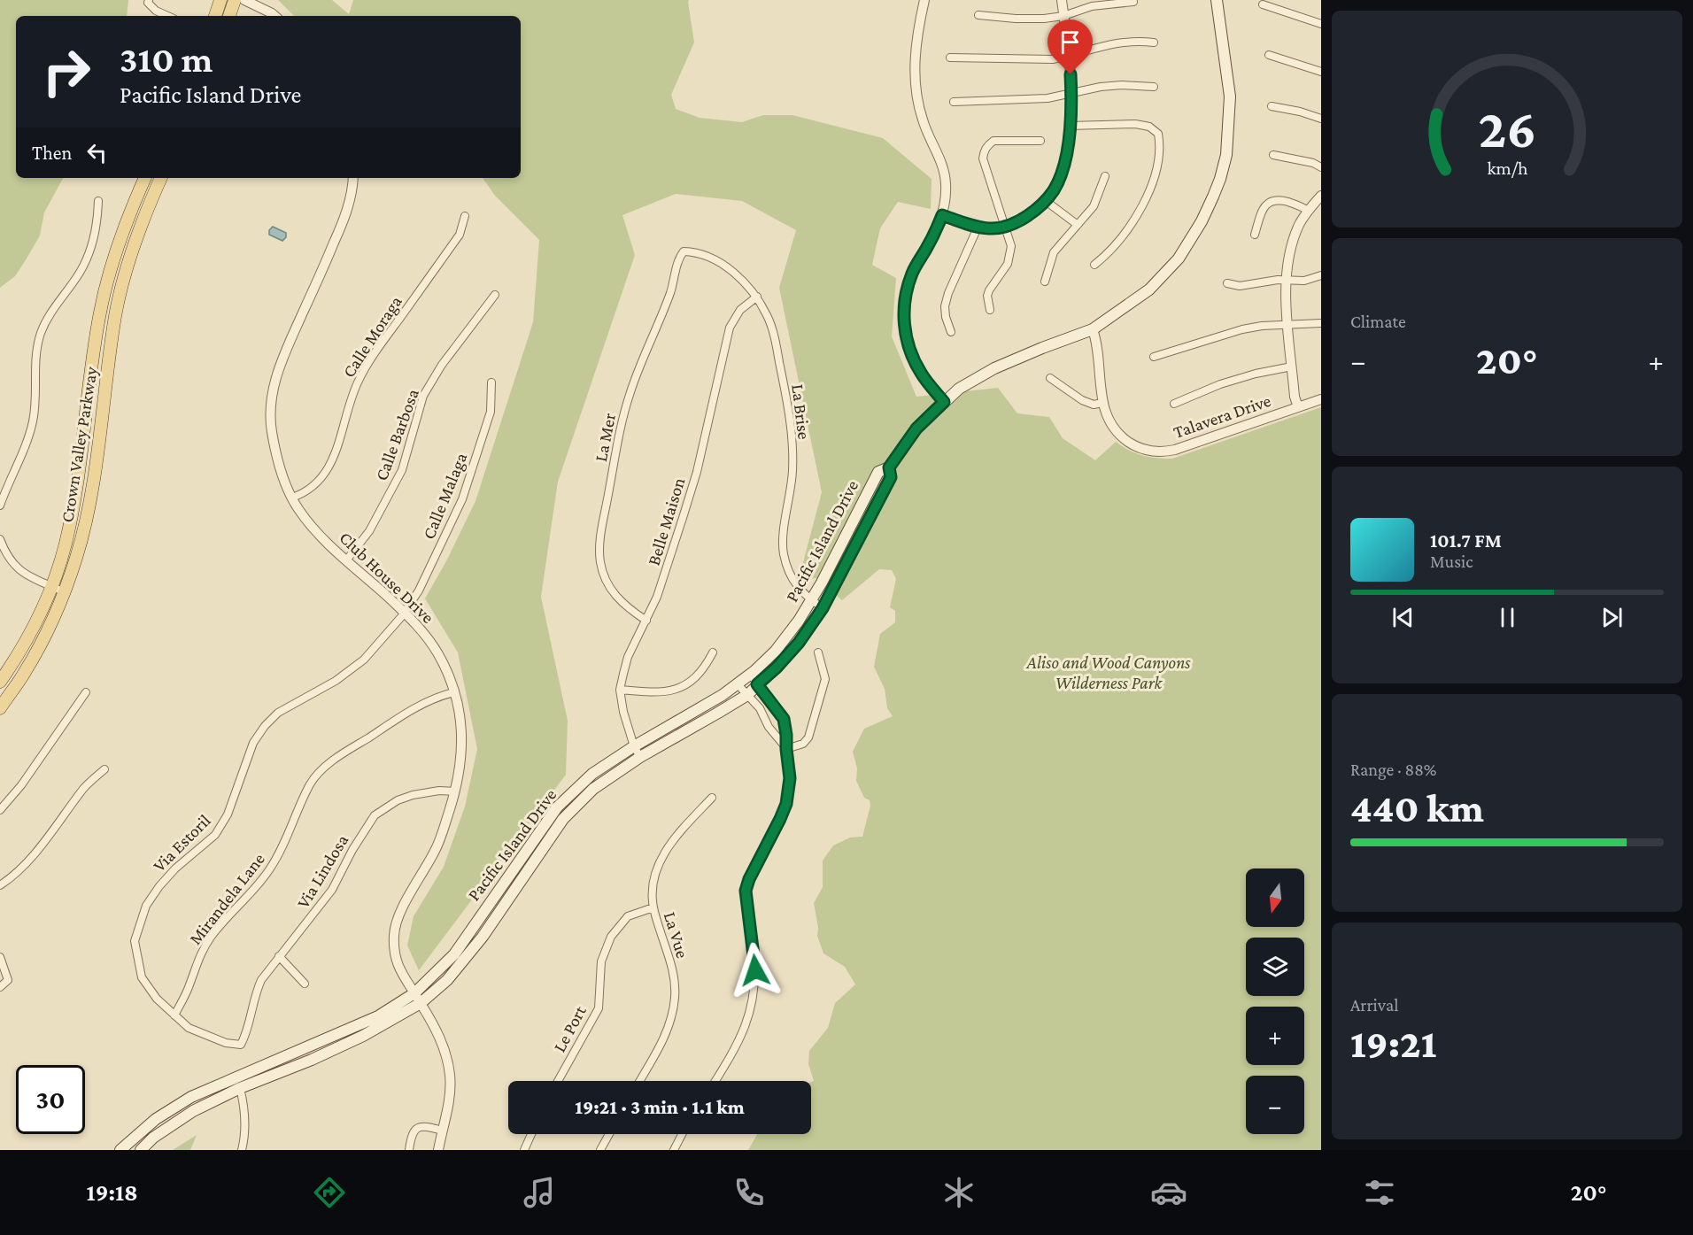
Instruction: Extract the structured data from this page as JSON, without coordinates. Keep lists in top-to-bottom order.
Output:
{
  "streets": {
    "main road": ["Crown Valley Parkway", "Pacific Island Drive"],
    "street": [
      "Calle Moraga",
      "La Brise",
      "Talavera Drive",
      "Calle Barbosa",
      "La Mer",
      "Calle Malaga",
      "Belle Maison",
      "Club House Drive",
      "Via Estoril",
      "Via Lindosa",
      "Mirandela Lane",
      "La Vue",
      "Le Port"
    ]
  },
  "crossings": [
    ["Calle Moraga", "Club House Drive"],
    ["La Brise", "La Mer"],
    ["La Brise", "Belle Maison"],
    ["La Brise", "Pacific Island Drive"],
    ["Talavera Drive", "Pacific Island Drive"],
    ["Calle Barbosa", "Club House Drive"],
    ["La Mer", "Belle Maison"],
    ["Calle Malaga", "Club House Drive"],
    ["Calle Malaga", "Via Estoril"],
    ["Belle Maison", "Pacific Island Drive"],
    ["Pacific Island Drive", "Club House Drive"],
    ["Club House Drive", "Via Estoril"],
    ["Club House Drive", "Via Lindosa"],
    ["Club House Drive", "Mirandela Lane"],
    ["Via Estoril", "Via Lindosa"],
    ["Via Estoril", "Mirandela Lane"],
    ["La Vue", "Le Port"]
  ],
  "parks": ["Aliso and Wood Canyons Wilderness Park"],
  "north": "bottom",
  "page": {
    "turn": ["310 m", "Pacific Island Drive"],
    "then": "Then",
    "tile": [
      "Climate",
      ["Range · 88%", "440 km"],
      ["Arrival", "19:21"]
    ],
    "heat": ["−", "20°", "+"],
    "song": ["101.7 FM", "Music"],
    "map_buttons": ["+", "−"],
    "limit": "30",
    "trip": "19:21 · 3 min · 1.1 km",
    "tabs": ["19:18", "20°"],
    "gauge": ["26", "km/h"]
  }
}
